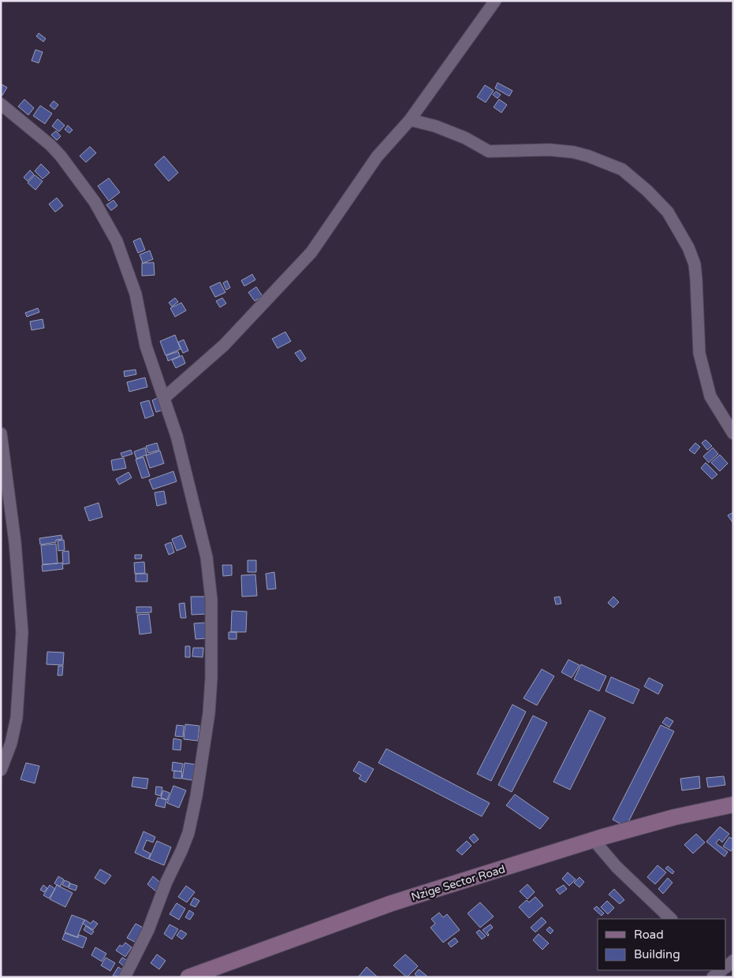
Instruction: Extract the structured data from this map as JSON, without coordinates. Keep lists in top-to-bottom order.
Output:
{
  "streets": {
    "main road": ["Nzige Sector Road"]
  },
  "legend": ["Road", "Building"]
}
